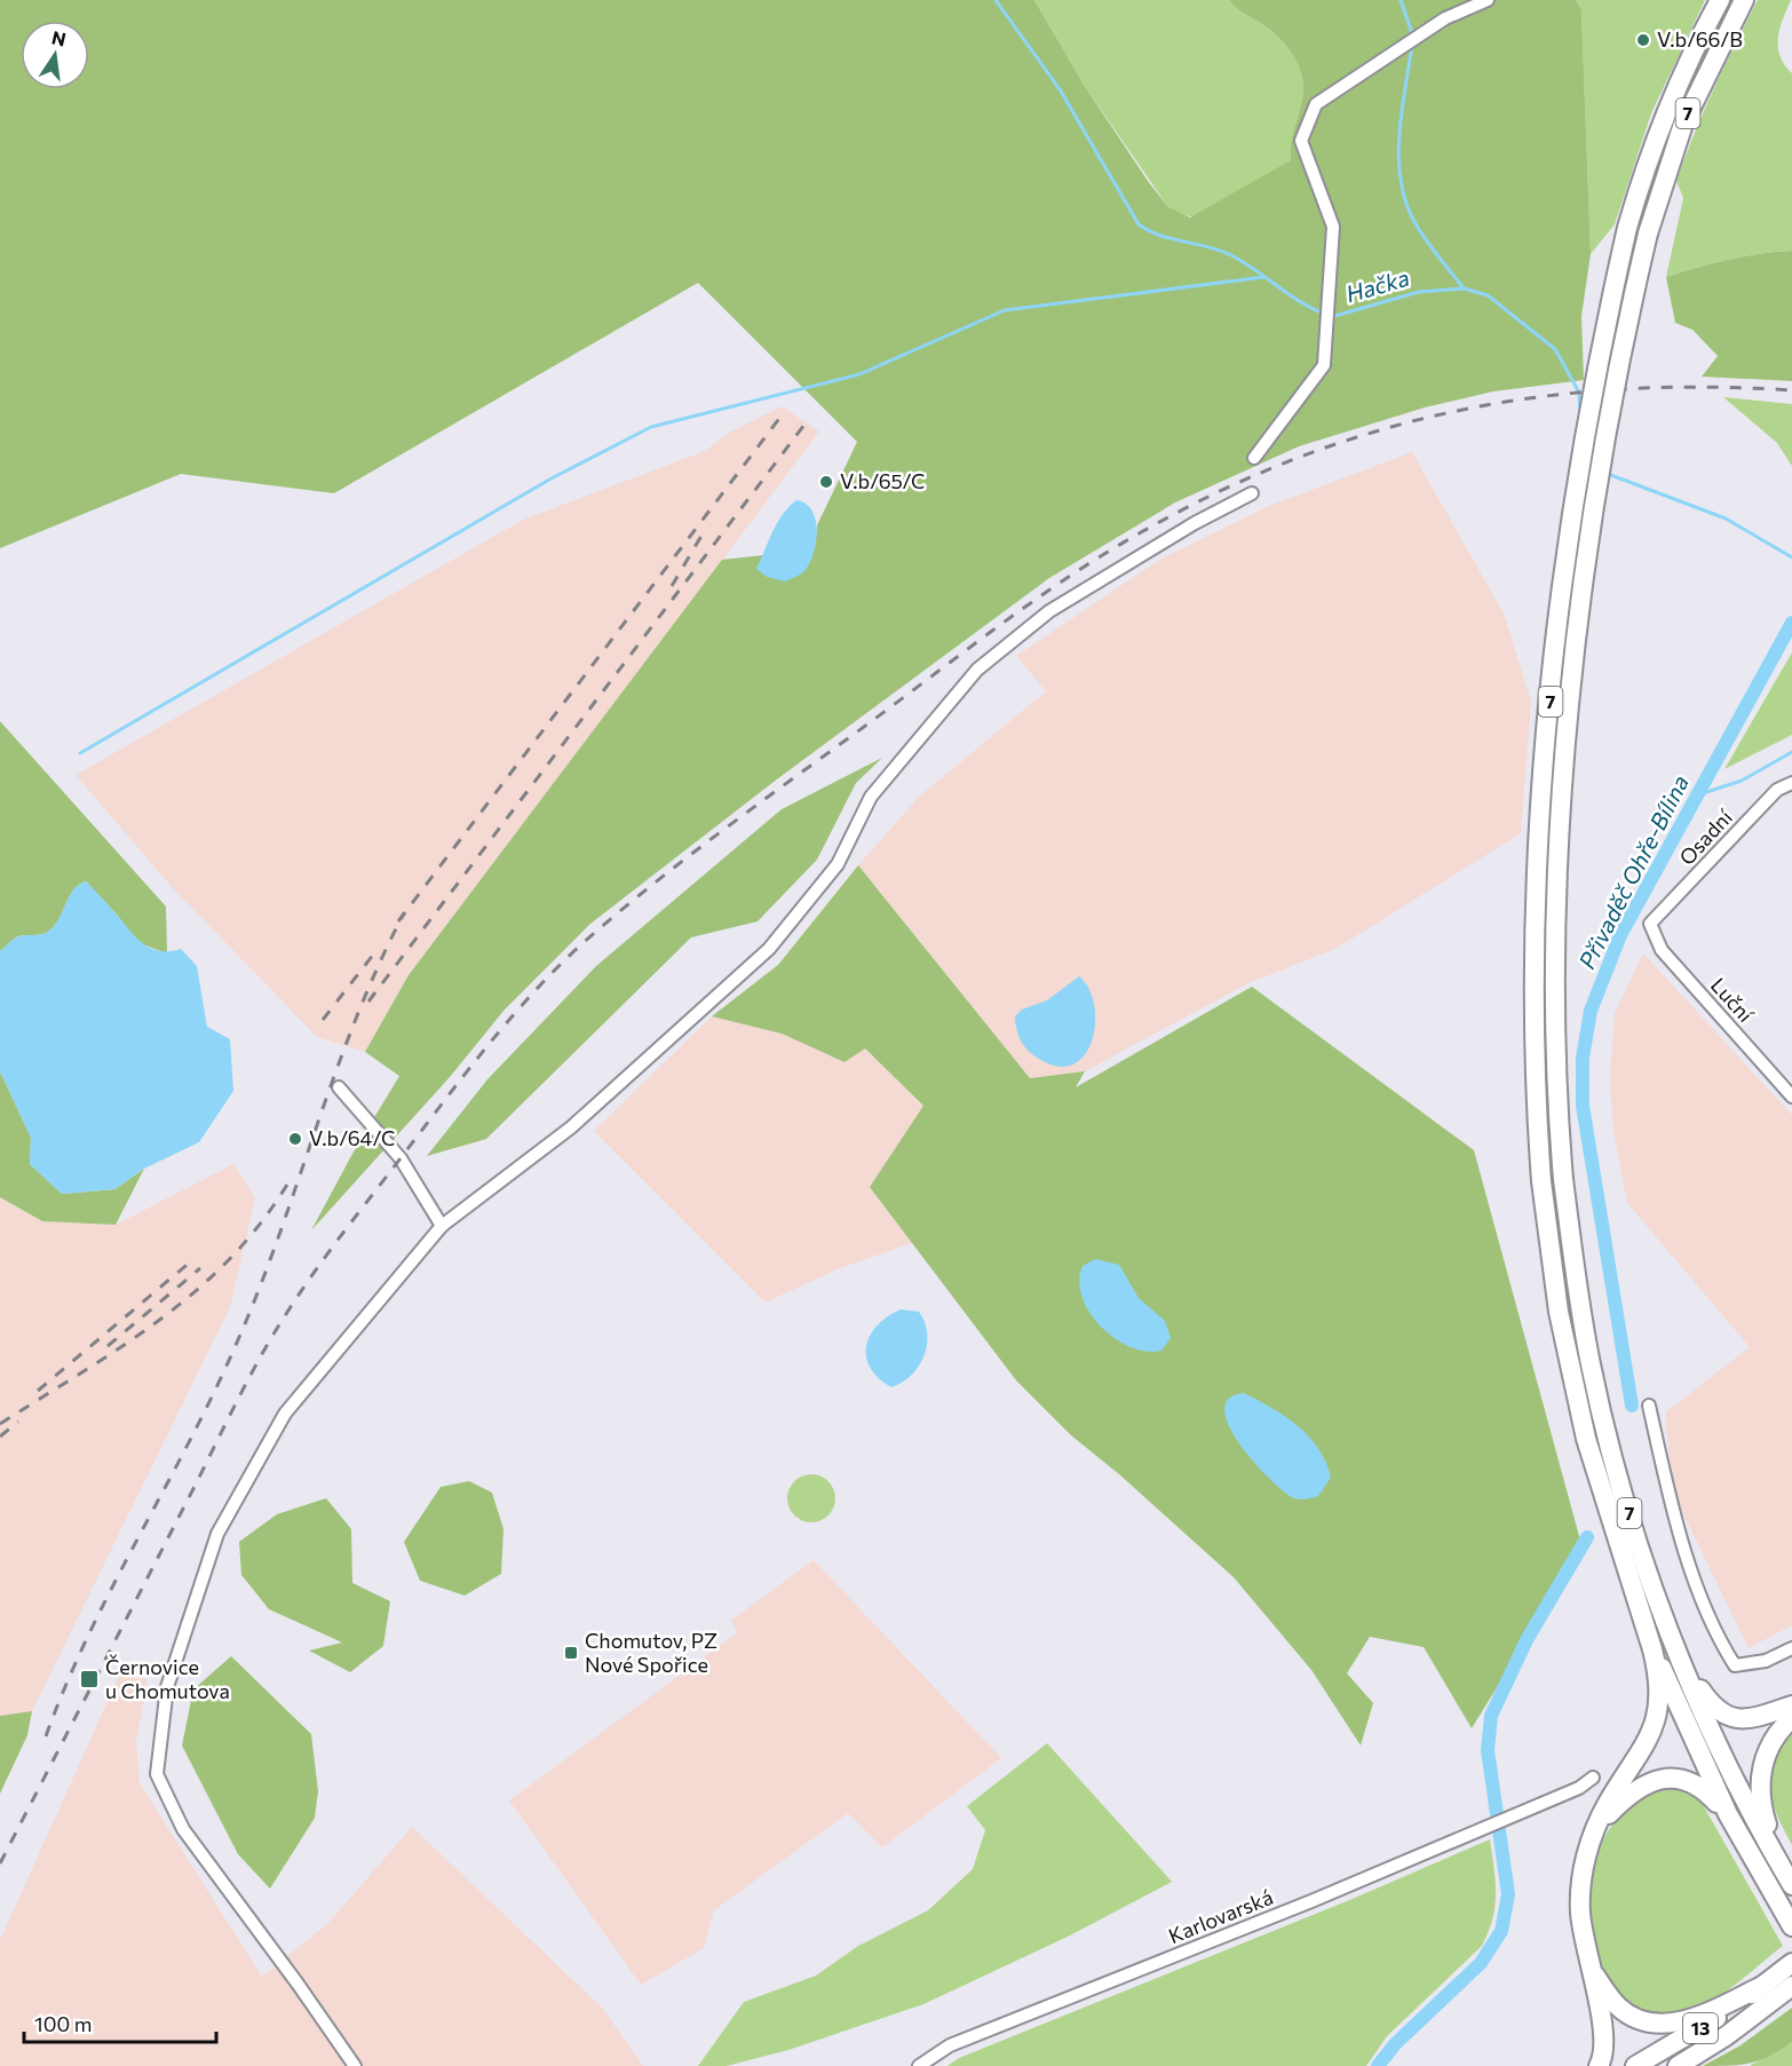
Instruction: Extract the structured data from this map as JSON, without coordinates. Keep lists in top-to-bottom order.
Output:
{
  "streets": {
    "highway": ["7", "13"],
    "street": ["Osadní", "Luční", "Karlovarská"]
  },
  "crossings": [
    ["Osadní", "Luční"]
  ],
  "water": ["Hačka", "Přivaděč Ohře-Bílina"],
  "places": {
    "other": ["V.b/66/B", "V.b/65/C", "V.b/64/C"],
    "transit": ["Chomutov, PZ Nové Spořice", "Černovice u Chomutova"]
  },
  "scale_bar": "100 m",
  "north": "top"
}
